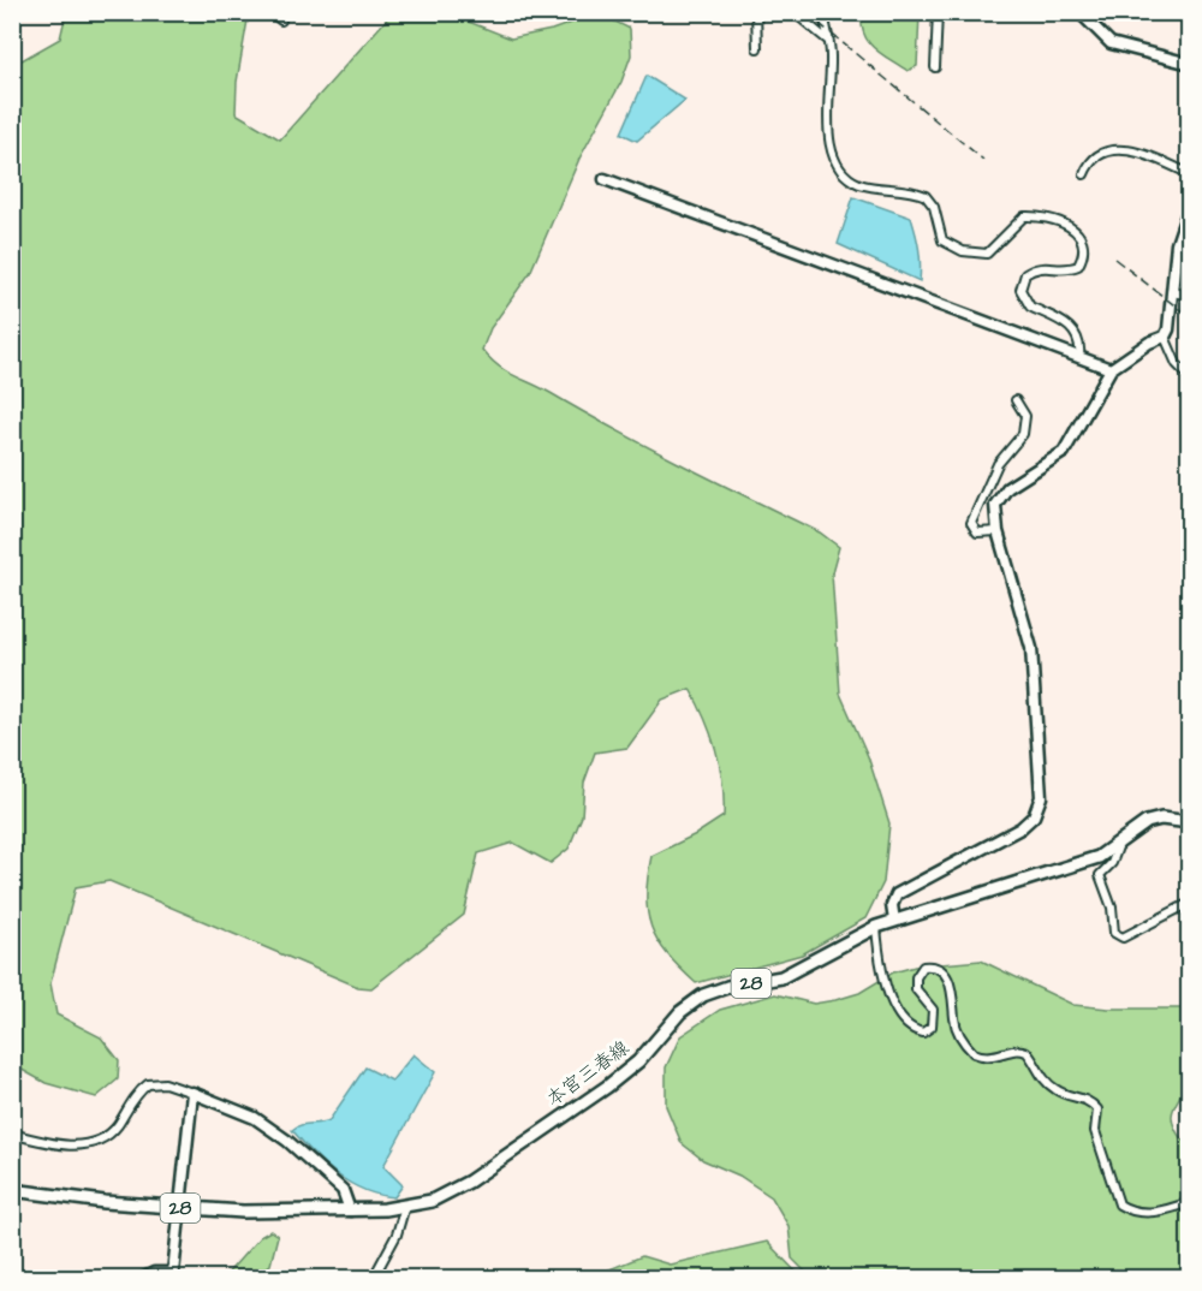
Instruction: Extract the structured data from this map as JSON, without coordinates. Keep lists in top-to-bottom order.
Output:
{
  "streets": {
    "main road": ["28", "本宮三春線"]
  }
}
